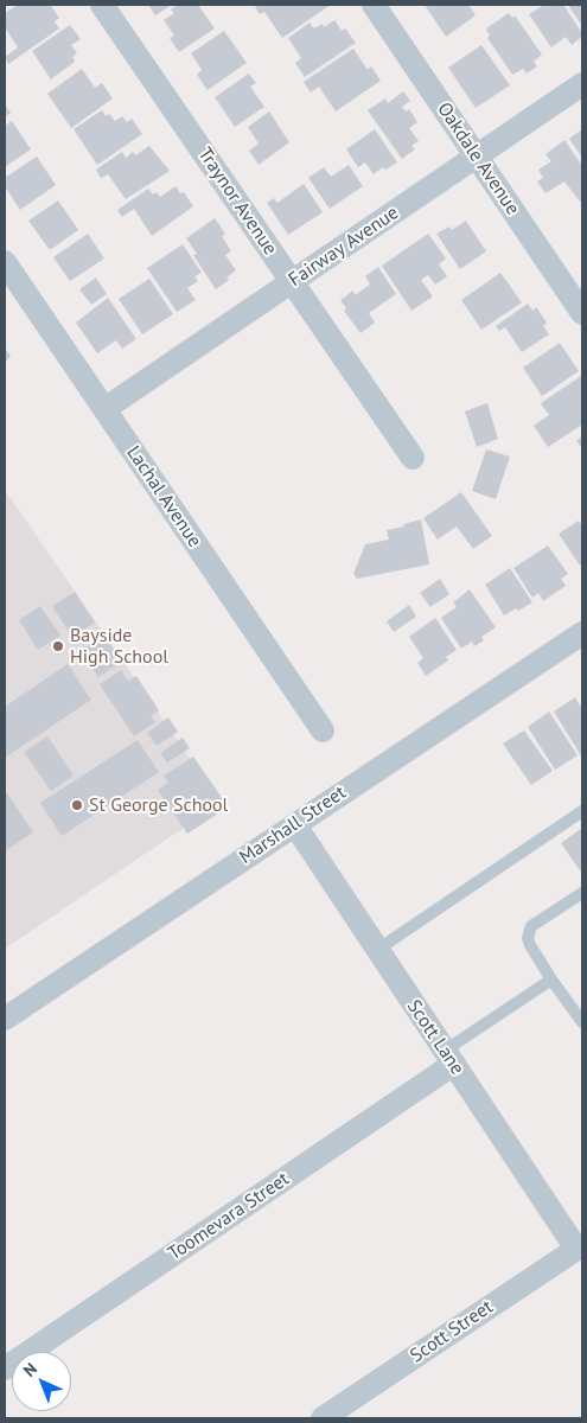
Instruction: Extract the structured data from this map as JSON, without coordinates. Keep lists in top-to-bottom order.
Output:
{
  "streets": {
    "street": [
      "Oakdale Avenue",
      "Traynor Avenue",
      "Fairway Avenue",
      "Lachal Avenue",
      "Marshall Street",
      "Scott Lane",
      "Toomevara Street",
      "Scott Street"
    ]
  },
  "crossings": [
    ["Oakdale Avenue", "Fairway Avenue"],
    ["Traynor Avenue", "Fairway Avenue"],
    ["Fairway Avenue", "Lachal Avenue"],
    ["Marshall Street", "Scott Lane"],
    ["Scott Lane", "Toomevara Street"],
    ["Scott Lane", "Scott Street"]
  ],
  "places": ["Bayside High School", "St George School"],
  "north": "top left"
}
